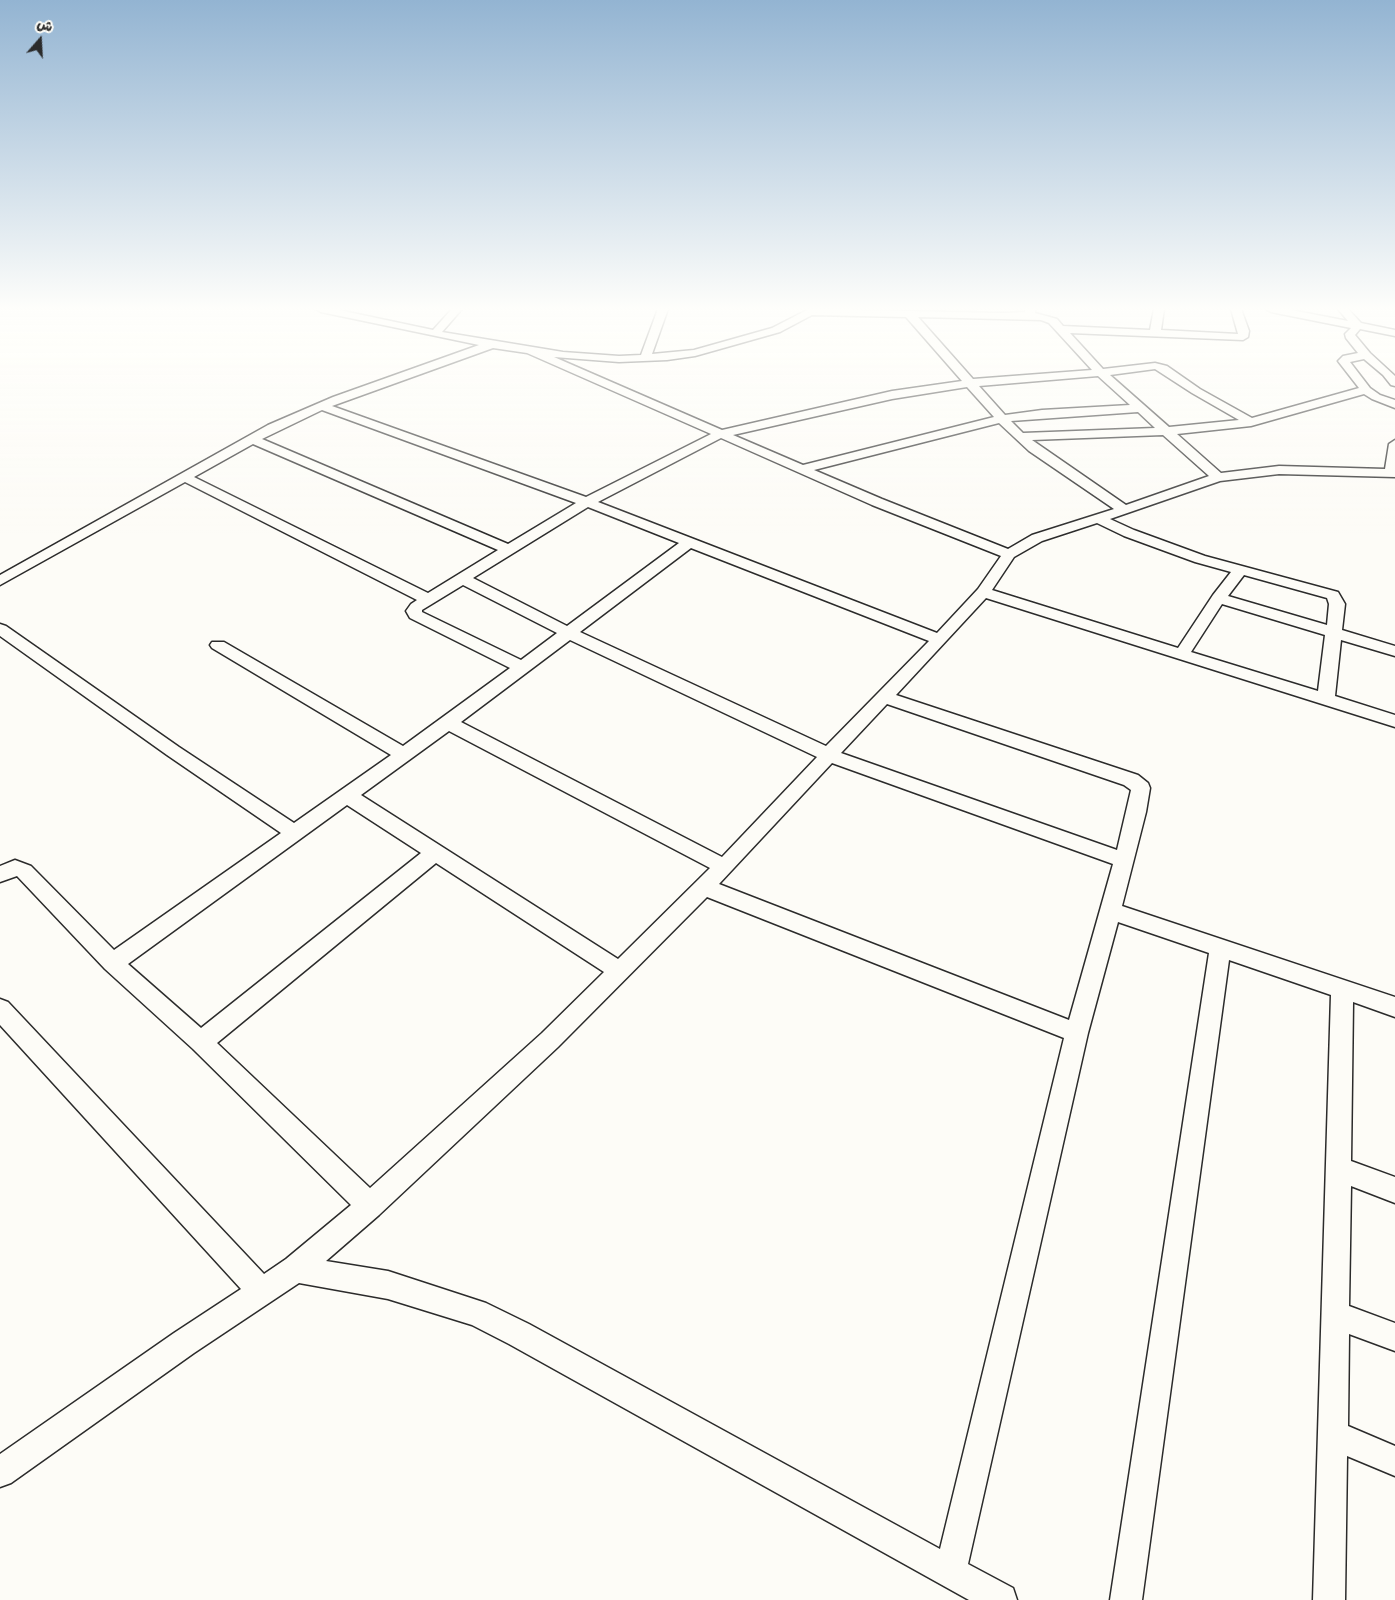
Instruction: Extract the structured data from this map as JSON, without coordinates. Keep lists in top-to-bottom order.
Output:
{
  "north": "top"
}
